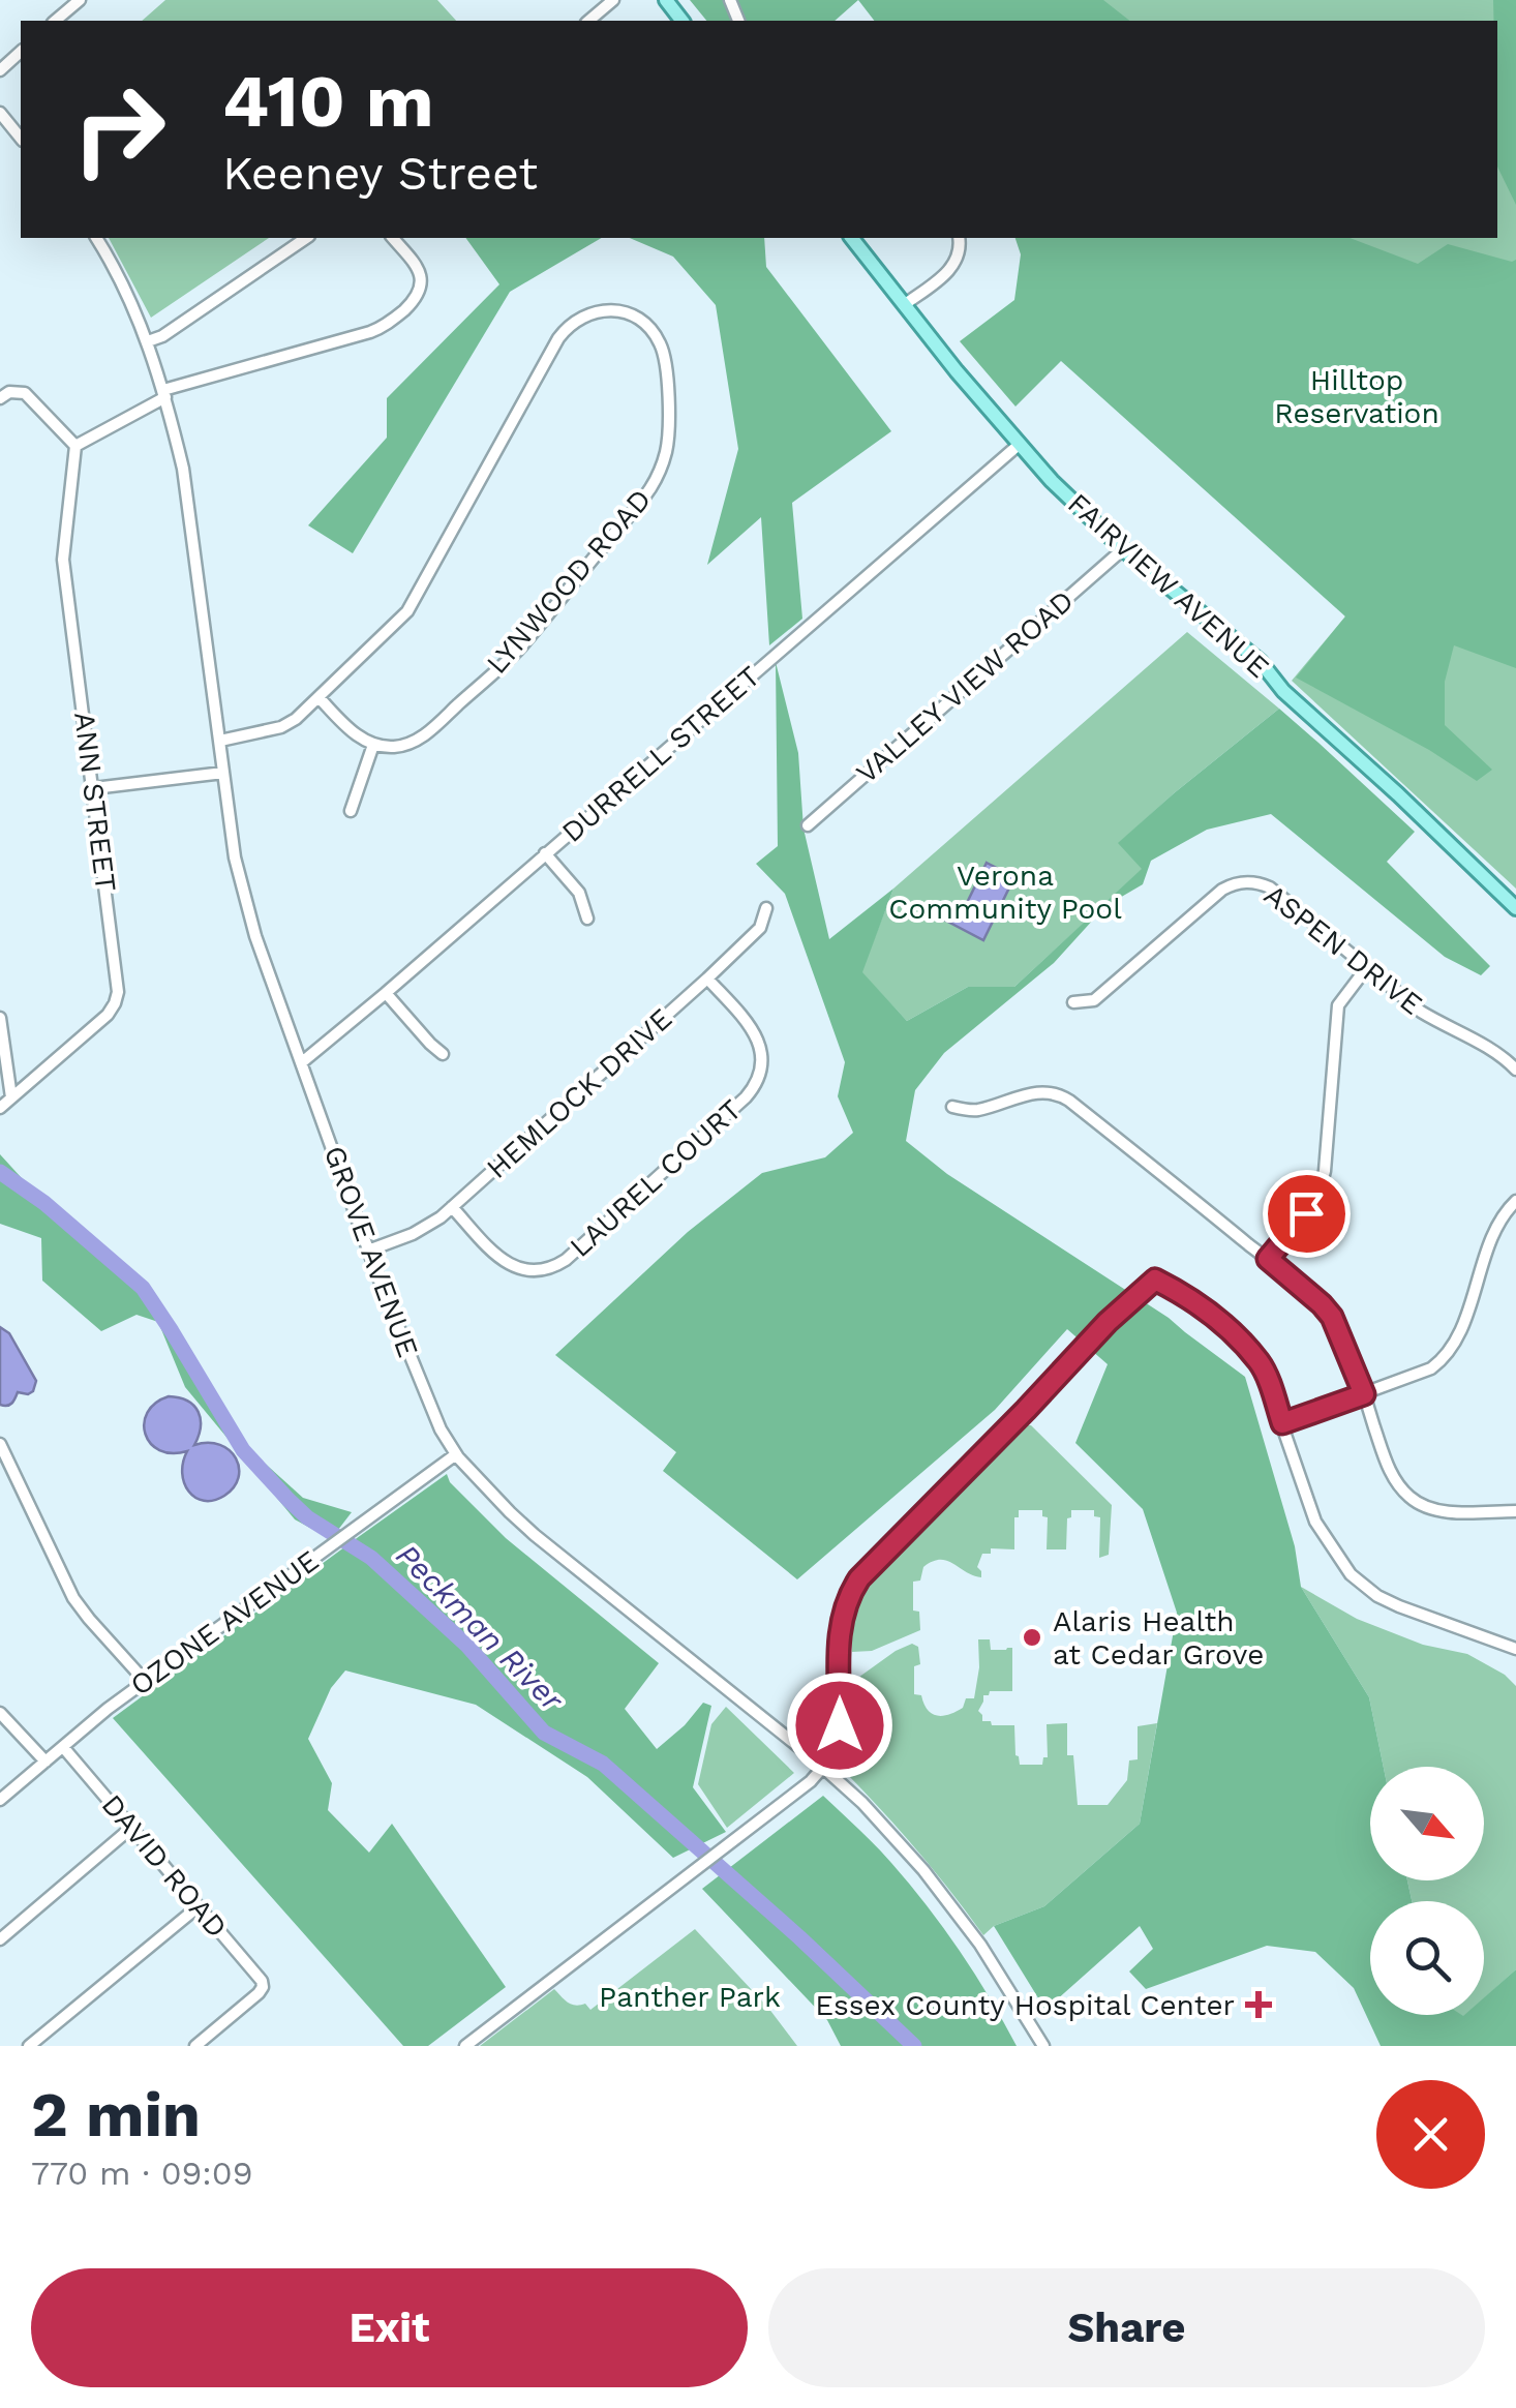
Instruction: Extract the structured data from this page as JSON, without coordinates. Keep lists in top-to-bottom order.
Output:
{
  "streets": {
    "main road": ["FAIRVIEW AVENUE"],
    "street": [
      "LYNWOOD ROAD",
      "VALLEY VIEW ROAD",
      "DURRELL STREET",
      "ANN STREET",
      "ASPEN DRIVE",
      "HEMLOCK DRIVE",
      "LAUREL COURT",
      "GROVE AVENUE",
      "OZONE AVENUE",
      "DAVID ROAD"
    ]
  },
  "crossings": [
    ["LYNWOOD ROAD", "GROVE AVENUE"],
    ["FAIRVIEW AVENUE", "VALLEY VIEW ROAD"],
    ["FAIRVIEW AVENUE", "DURRELL STREET"],
    ["DURRELL STREET", "GROVE AVENUE"],
    ["HEMLOCK DRIVE", "LAUREL COURT"],
    ["HEMLOCK DRIVE", "GROVE AVENUE"],
    ["GROVE AVENUE", "OZONE AVENUE"],
    ["OZONE AVENUE", "DAVID ROAD"]
  ],
  "water": ["Peckman River"],
  "parks": ["Hilltop Reservation", "Verona Community Pool", "Panther Park"],
  "places": {
    "other": ["Alaris Health at Cedar Grove"],
    "health": ["Essex County Hospital Center"]
  },
  "north": "bottom right",
  "page": {
    "turn": ["410 m", "Keeney Street"],
    "heading": ["2 min", "770 m · 09:09"],
    "buttons": ["Exit", "Share"]
  }
}
